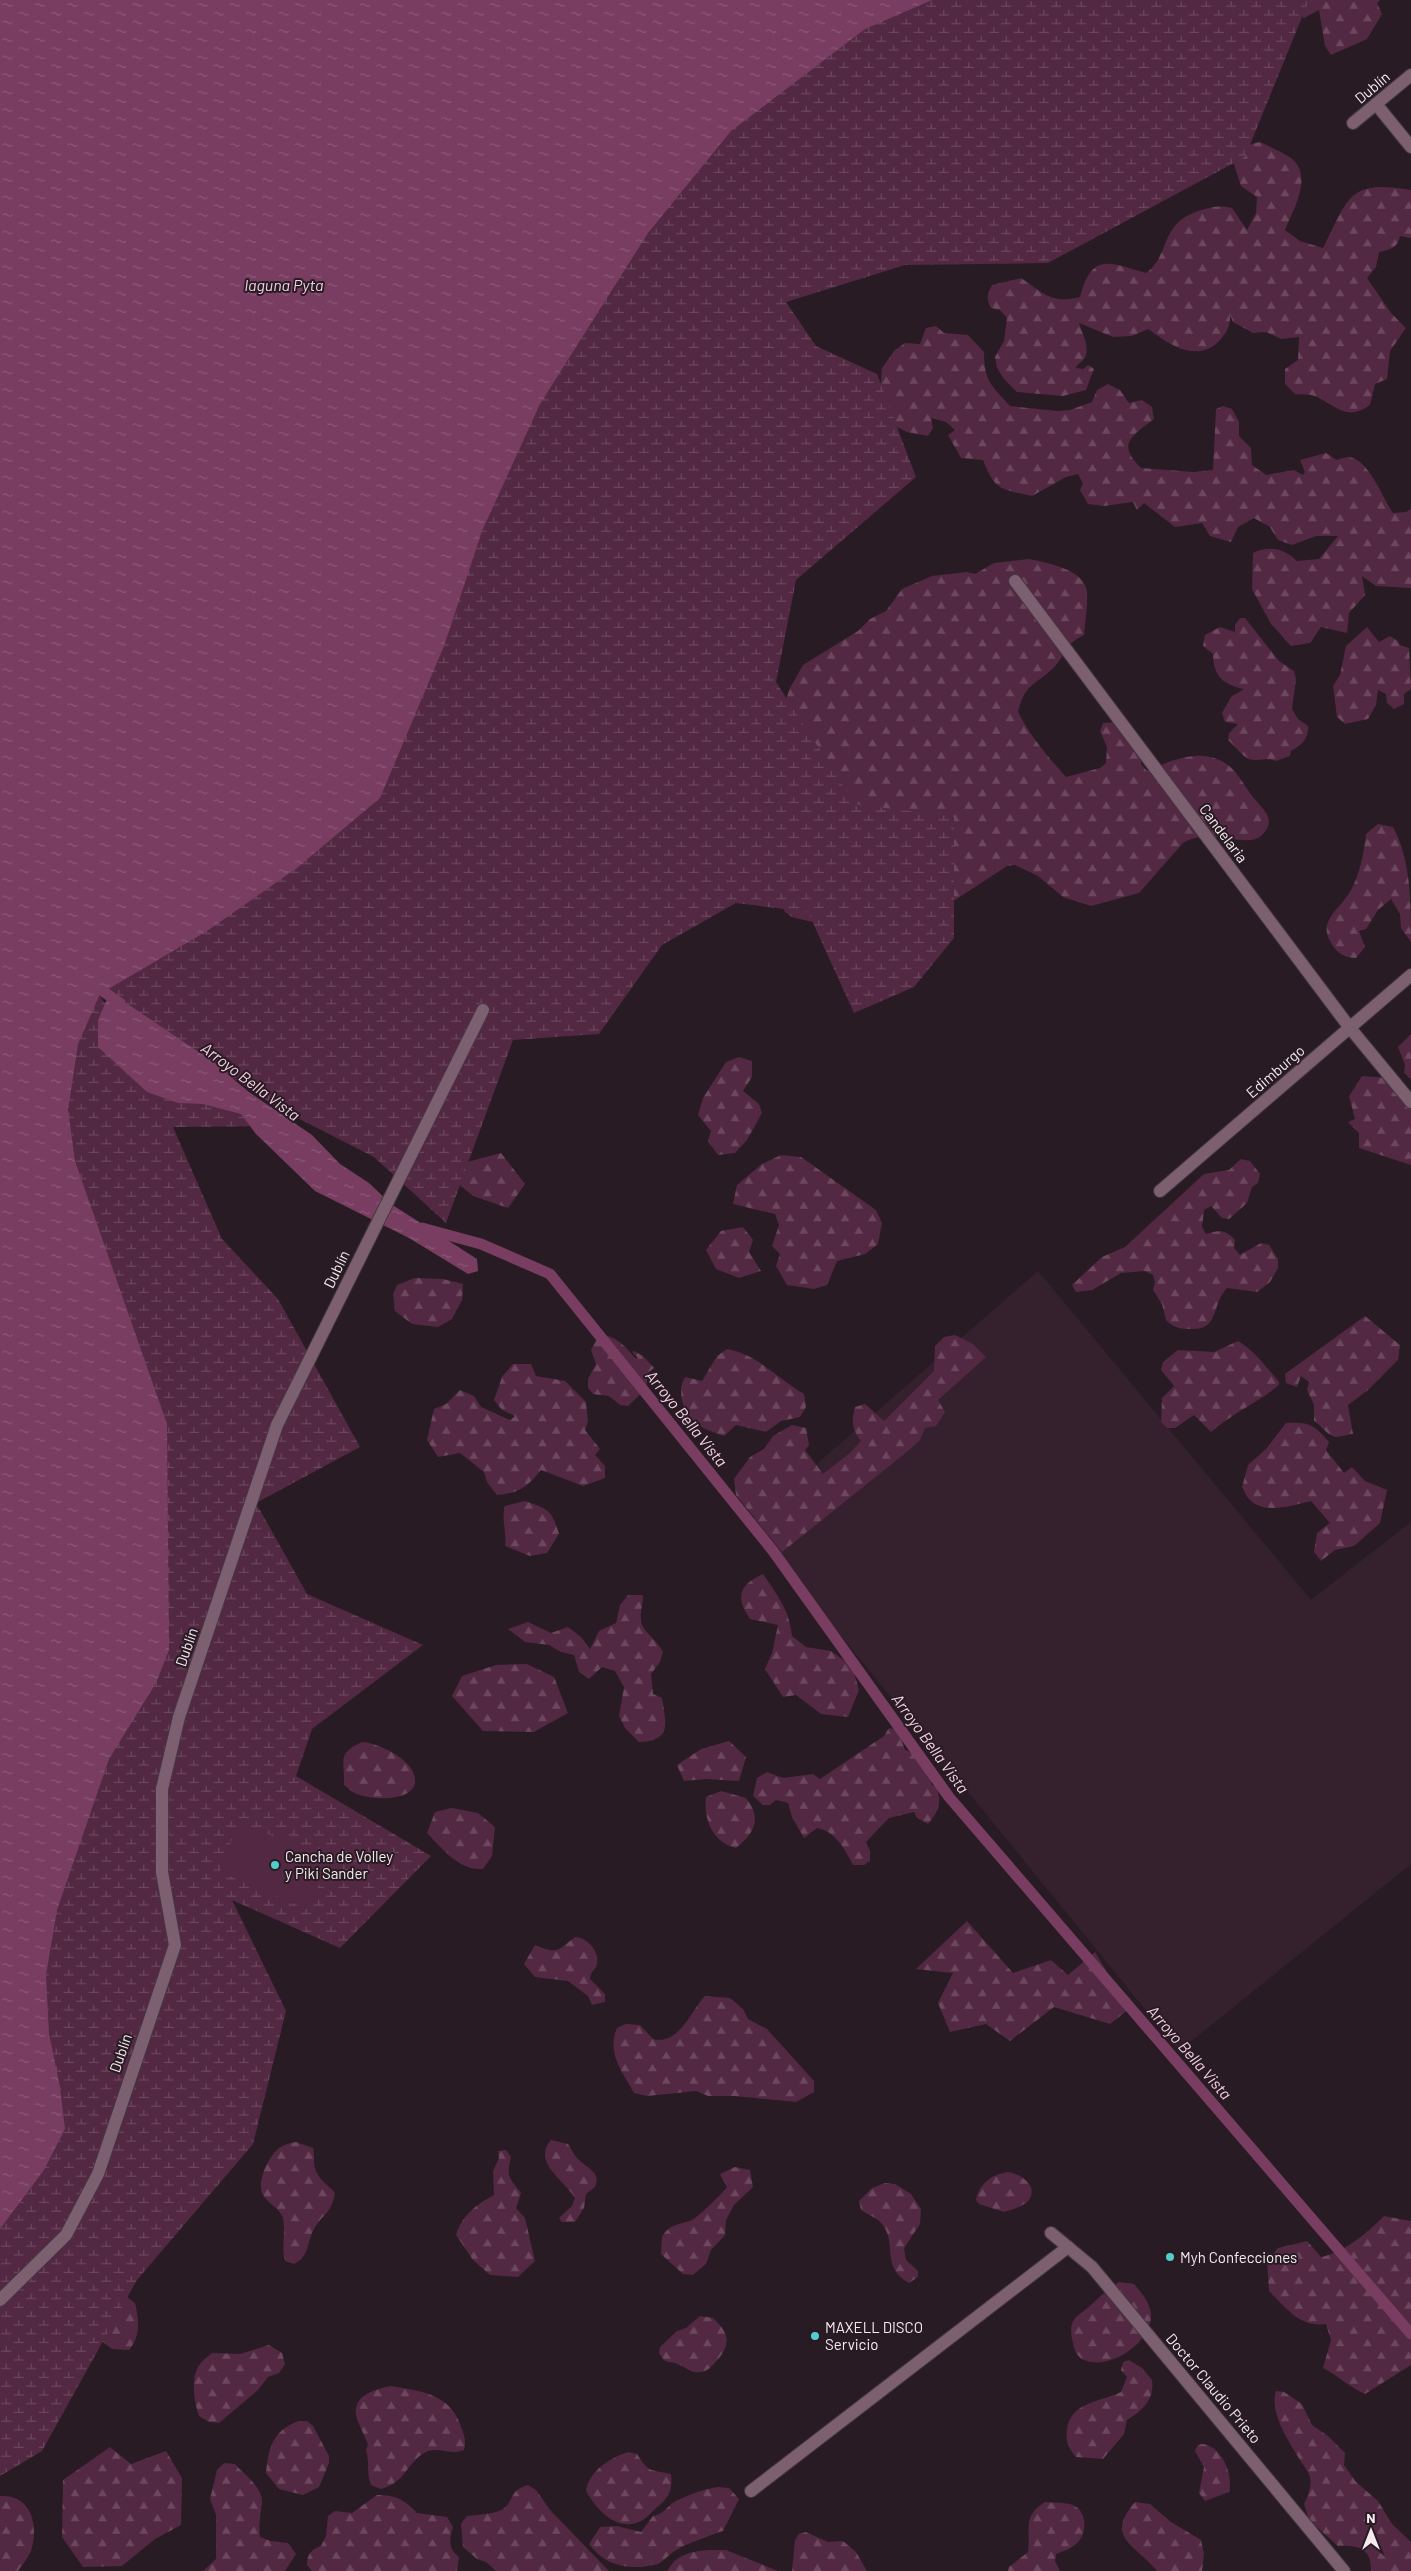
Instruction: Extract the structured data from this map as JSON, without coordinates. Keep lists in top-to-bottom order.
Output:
{
  "streets": {
    "street": [
      "Dublín",
      "Candelaria",
      "Edimburgo",
      "Doctor Claudio Prieto"
    ]
  },
  "crossings": [
    ["Candelaria", "Edimburgo"]
  ],
  "water": ["laguna Pyta", "Arroyo Bella Vista"],
  "places": ["Cancha de Volley y Piki Sander", "Myh Confecciones", "MAXELL DISCO Servicio"],
  "north": "top"
}
